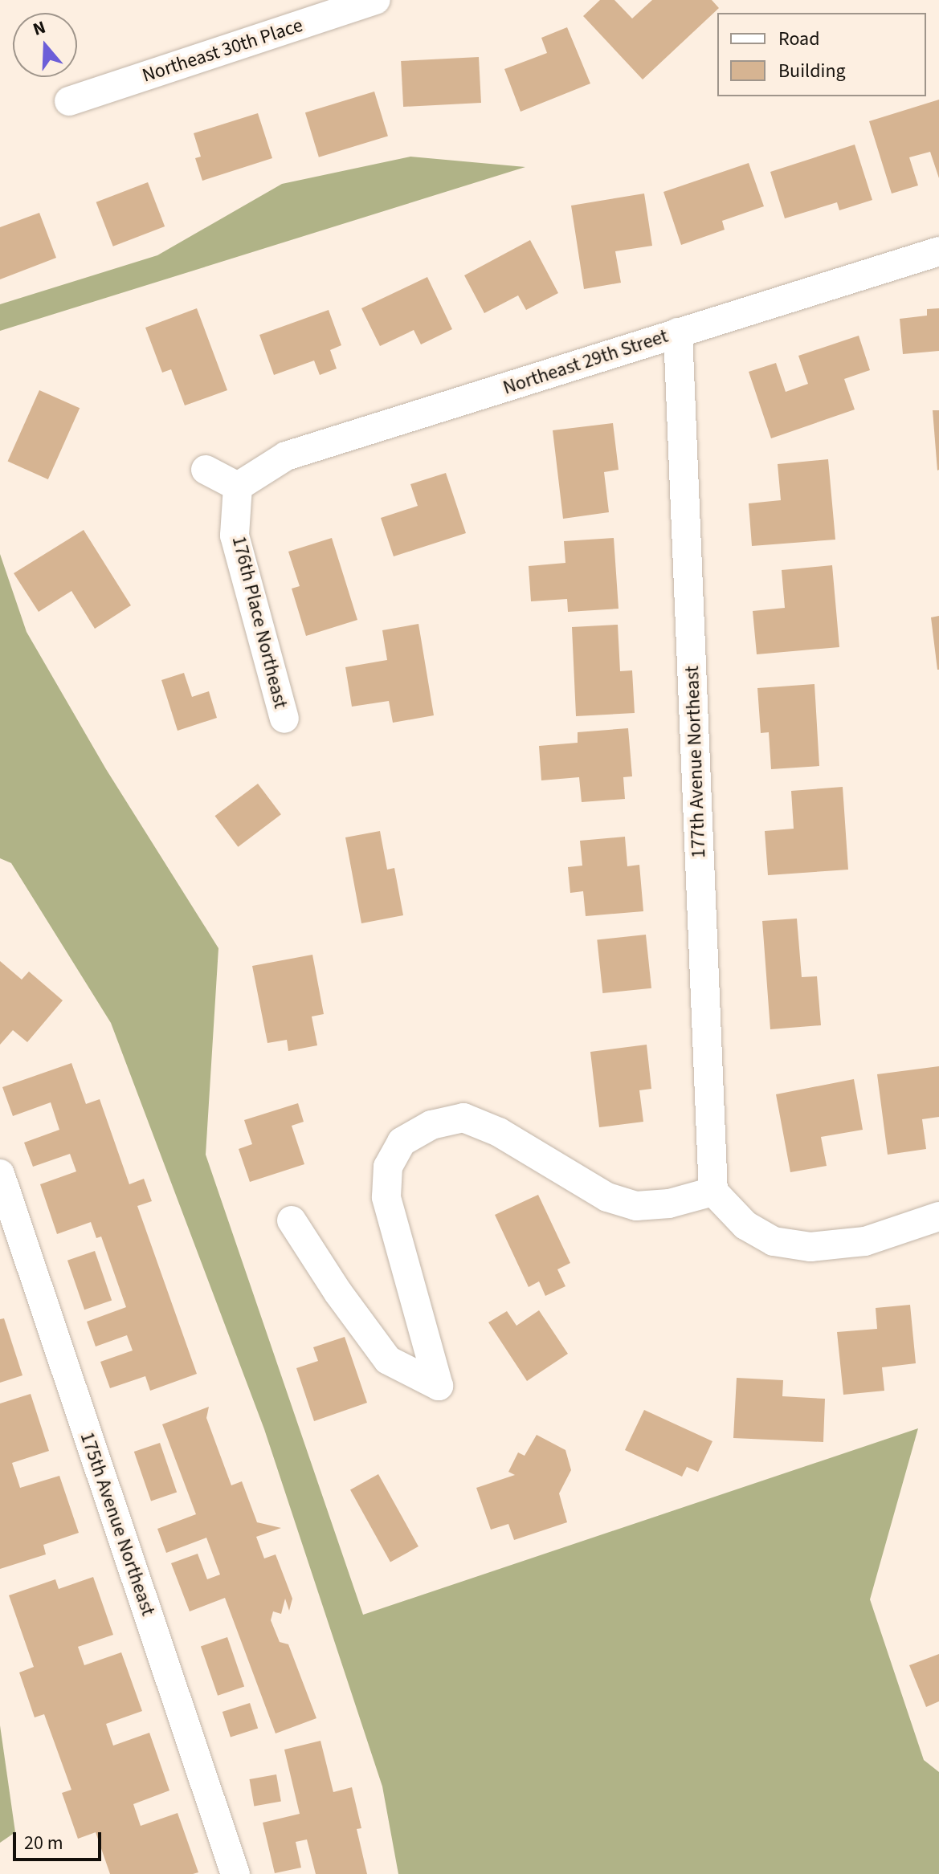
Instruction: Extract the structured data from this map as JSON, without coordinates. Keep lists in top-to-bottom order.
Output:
{
  "streets": {
    "street": [
      "Northeast 30th Place",
      "Northeast 29th Street",
      "176th Place Northeast",
      "177th Avenue Northeast",
      "175th Avenue Northeast"
    ]
  },
  "crossings": [
    ["Northeast 29th Street", "176th Place Northeast"],
    ["Northeast 29th Street", "177th Avenue Northeast"]
  ],
  "legend": ["Road", "Building"],
  "scale_bar": "20 m",
  "north": "top"
}
